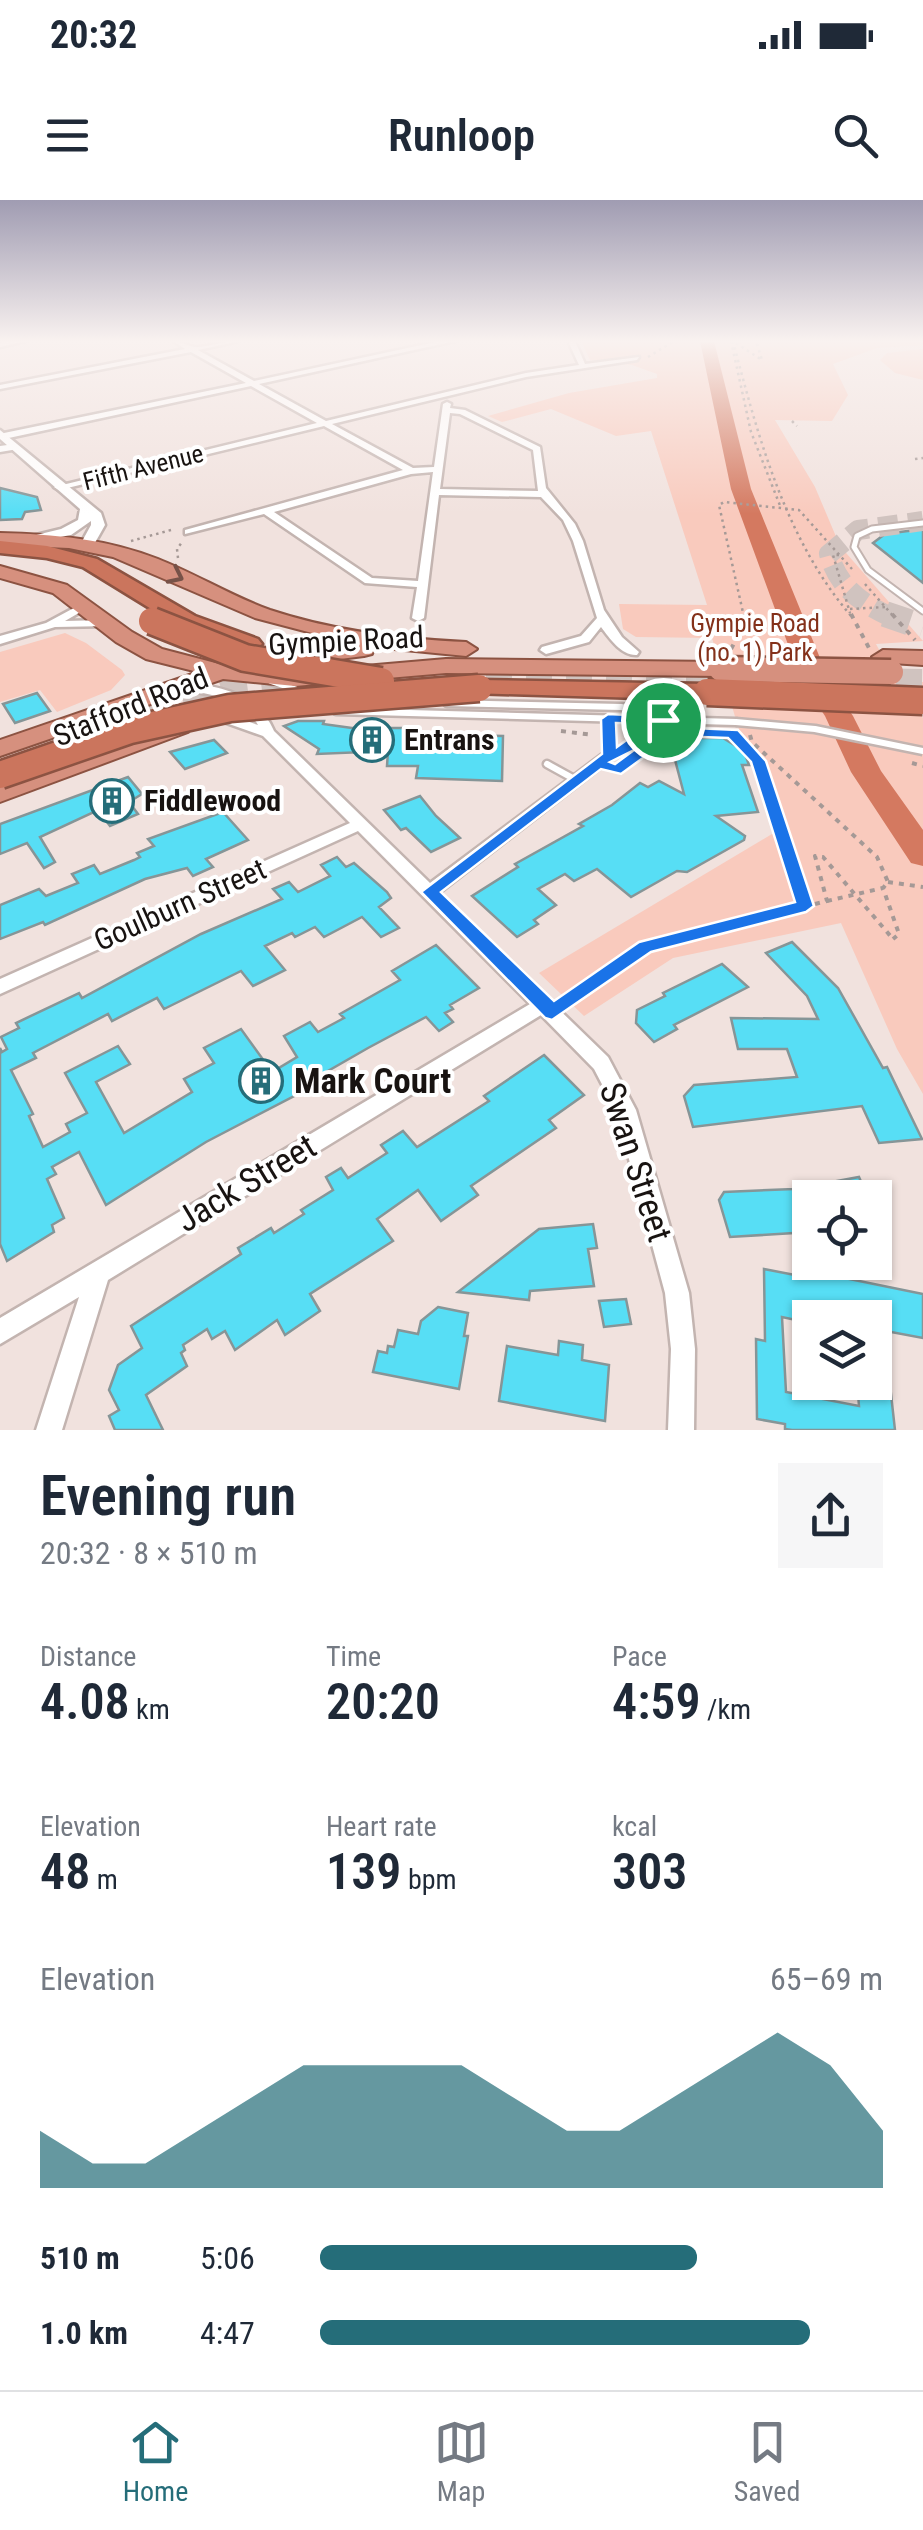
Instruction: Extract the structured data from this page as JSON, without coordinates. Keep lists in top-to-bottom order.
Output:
{
  "streets": {
    "highway": ["Gympie Road", "Stafford Road"],
    "street": [
      "Fifth Avenue",
      "Goulburn Street",
      "Swan Street",
      "Jack Street"
    ]
  },
  "crossings": [
    ["Gympie Road", "Stafford Road"],
    ["Stafford Road", "Swan Street"],
    ["Goulburn Street", "Swan Street"],
    ["Swan Street", "Jack Street"]
  ],
  "parks": ["Gympie Road (no. 1) Park"],
  "places": {
    "building": ["Entrans", "Fiddlewood", "Mark Court"]
  },
  "page": {
    "status": "20:32",
    "header": "Runloop",
    "heading": ["Evening run", "20:32 · 8 × 510 m"],
    "stats": [
      ["Distance", "4.08 km"],
      ["Time", "20:20"],
      ["Pace", "4:59 /km"],
      ["Elevation", "48 m"],
      ["Heart rate", "139 bpm"],
      ["kcal", "303"]
    ],
    "chart": ["Elevation", "65–69 m"],
    "list": [
      {
        "name": "510 m",
        "note": "5:06"
      },
      {
        "name": "1.0 km",
        "note": "4:47"
      }
    ],
    "tabs": ["Home", "Map", "Saved"]
  }
}
